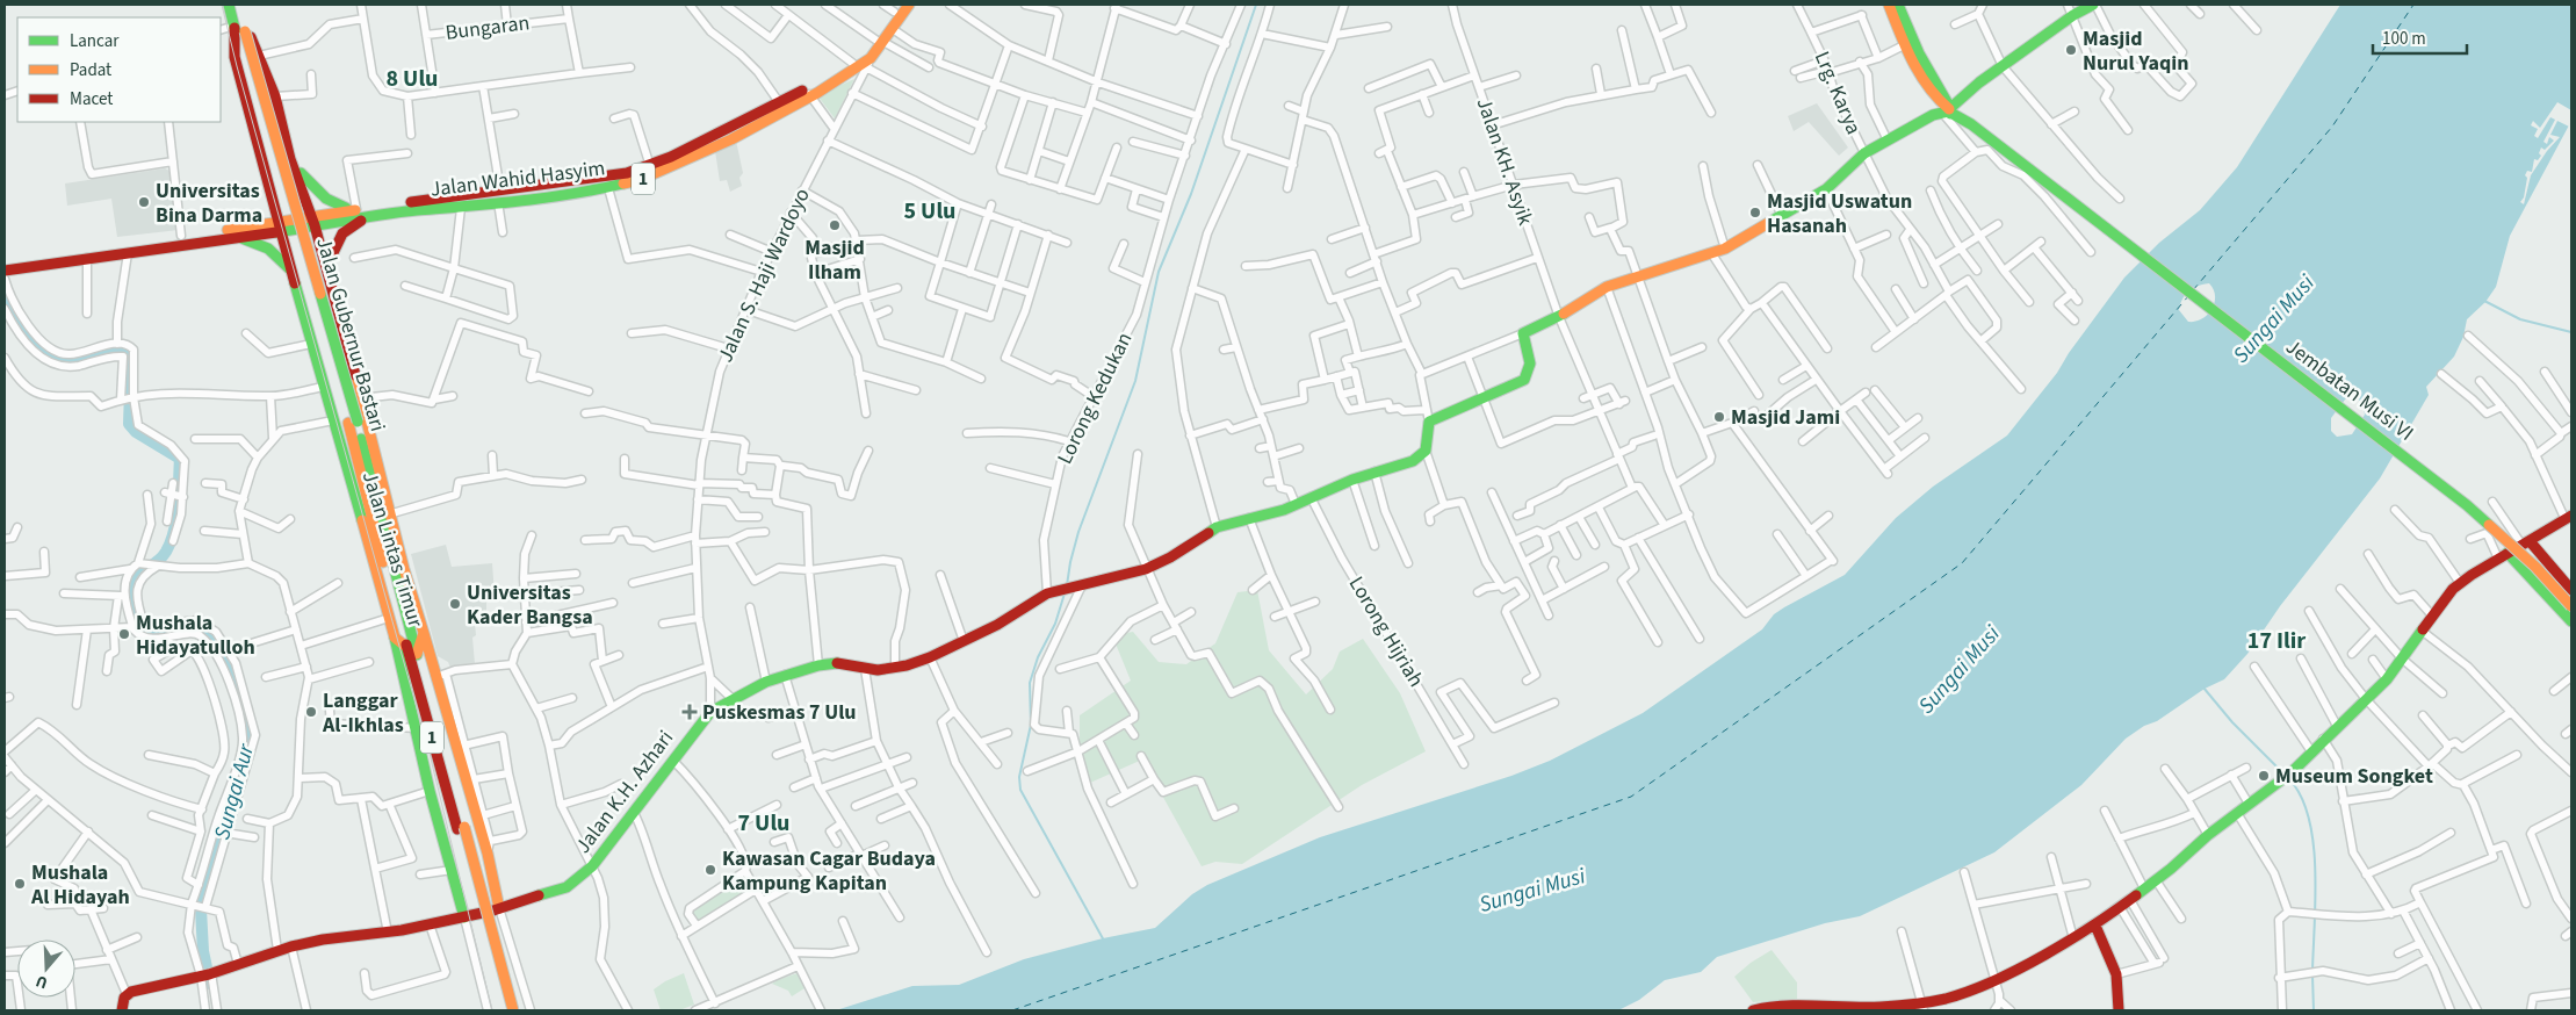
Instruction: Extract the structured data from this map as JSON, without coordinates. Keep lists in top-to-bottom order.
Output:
{
  "streets": {
    "main road": [
      "Jalan Wahid Hasyim",
      "1",
      "Jalan Gubernur Bastari",
      "Jembatan Musi VI",
      "Jalan Lintas Timur",
      "Jalan K.H. Azhari"
    ],
    "street": [
      "Bungaran",
      "Lrg. Karya",
      "Jalan KH. Asyik",
      "Jalan S. Haji Wardoyo",
      "Lorong Kedukan",
      "Lorong Hijriah"
    ]
  },
  "crossings": [
    ["Jalan Wahid Hasyim", "Jalan S. Haji Wardoyo"],
    ["Jalan Wahid Hasyim", "Jalan Gubernur Bastari"],
    ["Jalan Wahid Hasyim", "Jalan Lintas Timur"],
    ["Jalan S. Haji Wardoyo", "Jalan K.H. Azhari"],
    ["Jalan Gubernur Bastari", "Jalan Lintas Timur"],
    ["Lorong Kedukan", "Jalan K.H. Azhari"],
    ["Lorong Hijriah", "Jalan K.H. Azhari"]
  ],
  "districts": [
    "8 Ulu",
    "5 Ulu",
    "17 Ilir",
    "7 Ulu"
  ],
  "water": ["Sungai Musi", "Sungai Aur"],
  "places": {
    "other": [
      "Masjid Nurul Yaqin",
      "Universitas Bina Darma",
      "Masjid Uswatun Hasanah",
      "Masjid Ilham",
      "Masjid Jami",
      "Universitas Kader Bangsa",
      "Mushala Hidayatulloh",
      "Langgar Al-Ikhlas",
      "Museum Songket",
      "Kawasan Cagar Budaya Kampung Kapitan",
      "Mushala Al Hidayah"
    ],
    "health": ["Puskesmas 7 Ulu"]
  },
  "legend": ["Lancar", "Padat", "Macet"],
  "scale_bar": "100 m",
  "north": "bottom"
}
